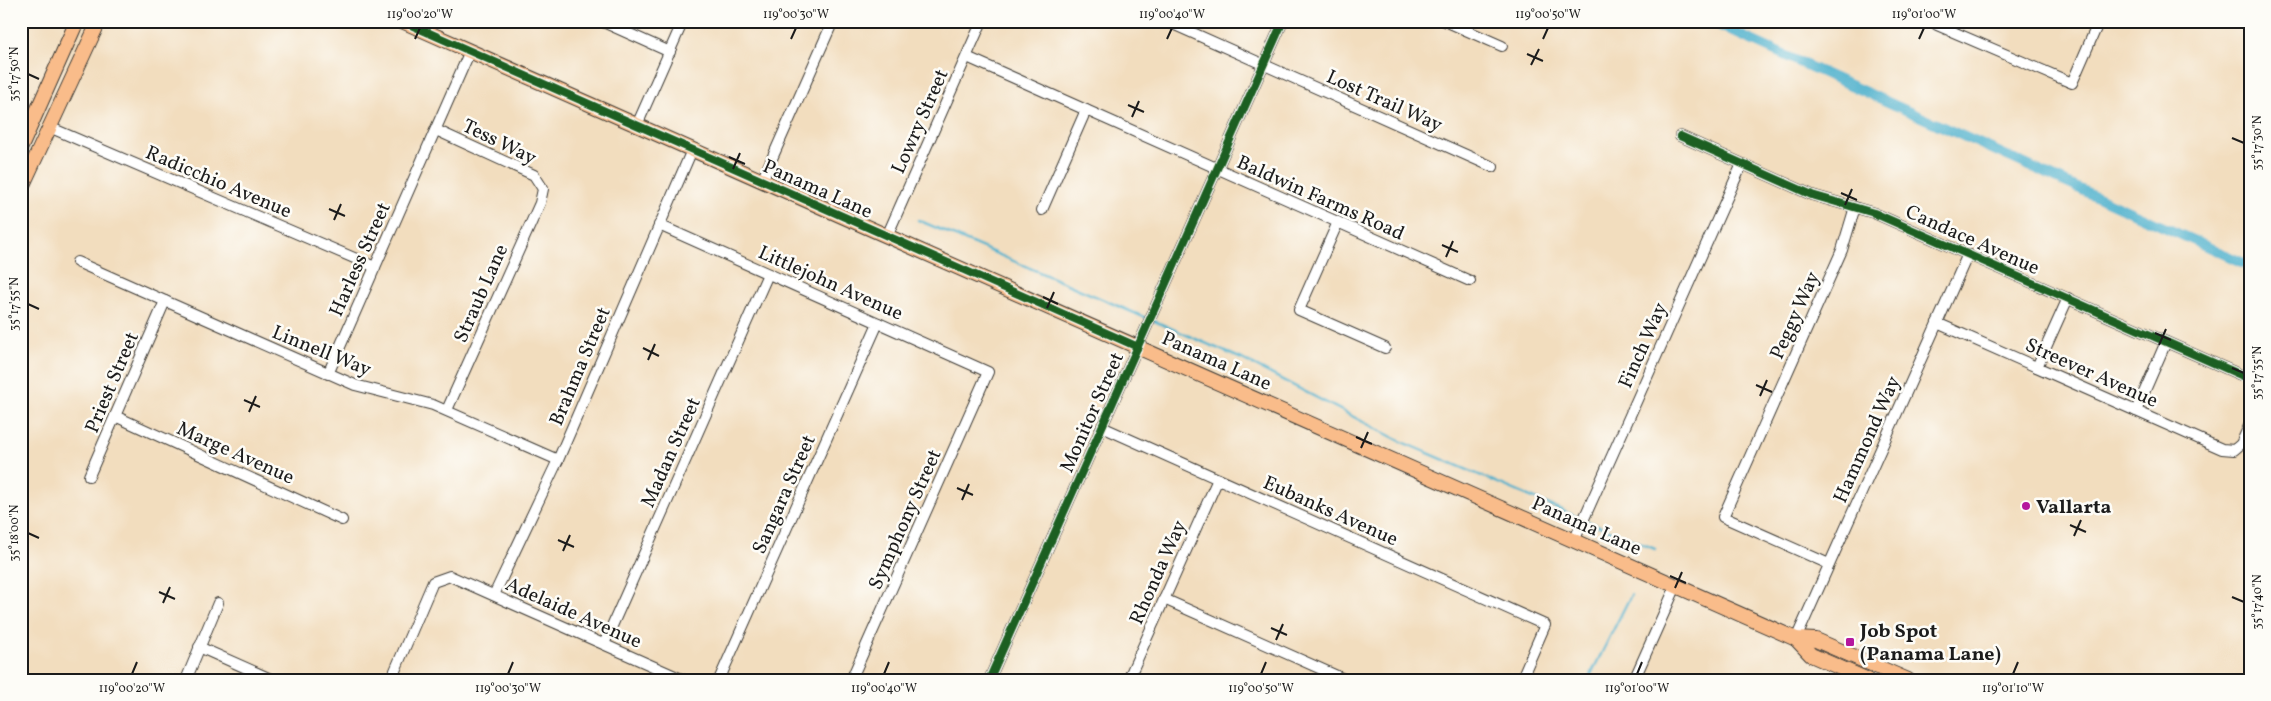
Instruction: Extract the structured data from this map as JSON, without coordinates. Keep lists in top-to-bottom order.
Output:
{
  "streets": {
    "main road": ["Panama Lane"],
    "street": [
      "Lost Trail Way",
      "Lowry Street",
      "Tess Way",
      "Radicchio Avenue",
      "Baldwin Farms Road",
      "Candace Avenue",
      "Harless Street",
      "Littlejohn Avenue",
      "Straub Lane",
      "Peggy Way",
      "Finch Way",
      "Linnell Way",
      "Brahma Street",
      "Streever Avenue",
      "Priest Street",
      "Monitor Street",
      "Hammond Way",
      "Marge Avenue",
      "Madan Street",
      "Sangara Street",
      "Eubanks Avenue",
      "Symphony Street",
      "Rhonda Way",
      "Adelaide Avenue"
    ]
  },
  "crossings": [
    ["Lost Trail Way", "Monitor Street"],
    ["Lowry Street", "Panama Lane"],
    ["Lowry Street", "Baldwin Farms Road"],
    ["Tess Way", "Panama Lane"],
    ["Tess Way", "Harless Street"],
    ["Tess Way", "Straub Lane"],
    ["Radicchio Avenue", "Harless Street"],
    ["Panama Lane", "Finch Way"],
    ["Panama Lane", "Brahma Street"],
    ["Panama Lane", "Monitor Street"],
    ["Panama Lane", "Hammond Way"],
    ["Baldwin Farms Road", "Monitor Street"],
    ["Candace Avenue", "Peggy Way"],
    ["Candace Avenue", "Finch Way"],
    ["Candace Avenue", "Hammond Way"],
    ["Harless Street", "Linnell Way"],
    ["Littlejohn Avenue", "Brahma Street"],
    ["Littlejohn Avenue", "Madan Street"],
    ["Littlejohn Avenue", "Sangara Street"],
    ["Littlejohn Avenue", "Symphony Street"],
    ["Straub Lane", "Linnell Way"],
    ["Peggy Way", "Hammond Way"],
    ["Linnell Way", "Brahma Street"],
    ["Linnell Way", "Priest Street"],
    ["Brahma Street", "Adelaide Avenue"],
    ["Streever Avenue", "Hammond Way"],
    ["Priest Street", "Marge Avenue"],
    ["Monitor Street", "Eubanks Avenue"],
    ["Madan Street", "Adelaide Avenue"],
    ["Eubanks Avenue", "Rhonda Way"]
  ],
  "places": {
    "other": ["Vallarta"],
    "transit": ["Job Spot (Panama Lane)"]
  },
  "coordinates": [
    "119°00'20\"W",
    "119°00'30\"W",
    "119°00'40\"W",
    "119°00'50\"W",
    "119°01'00\"W",
    "35°17'50\"N",
    "35°17'30\"N",
    "35°17'55\"N",
    "35°17'35\"N",
    "35°18'00\"N",
    "35°17'40\"N",
    "119°01'10\"W"
  ]
}
